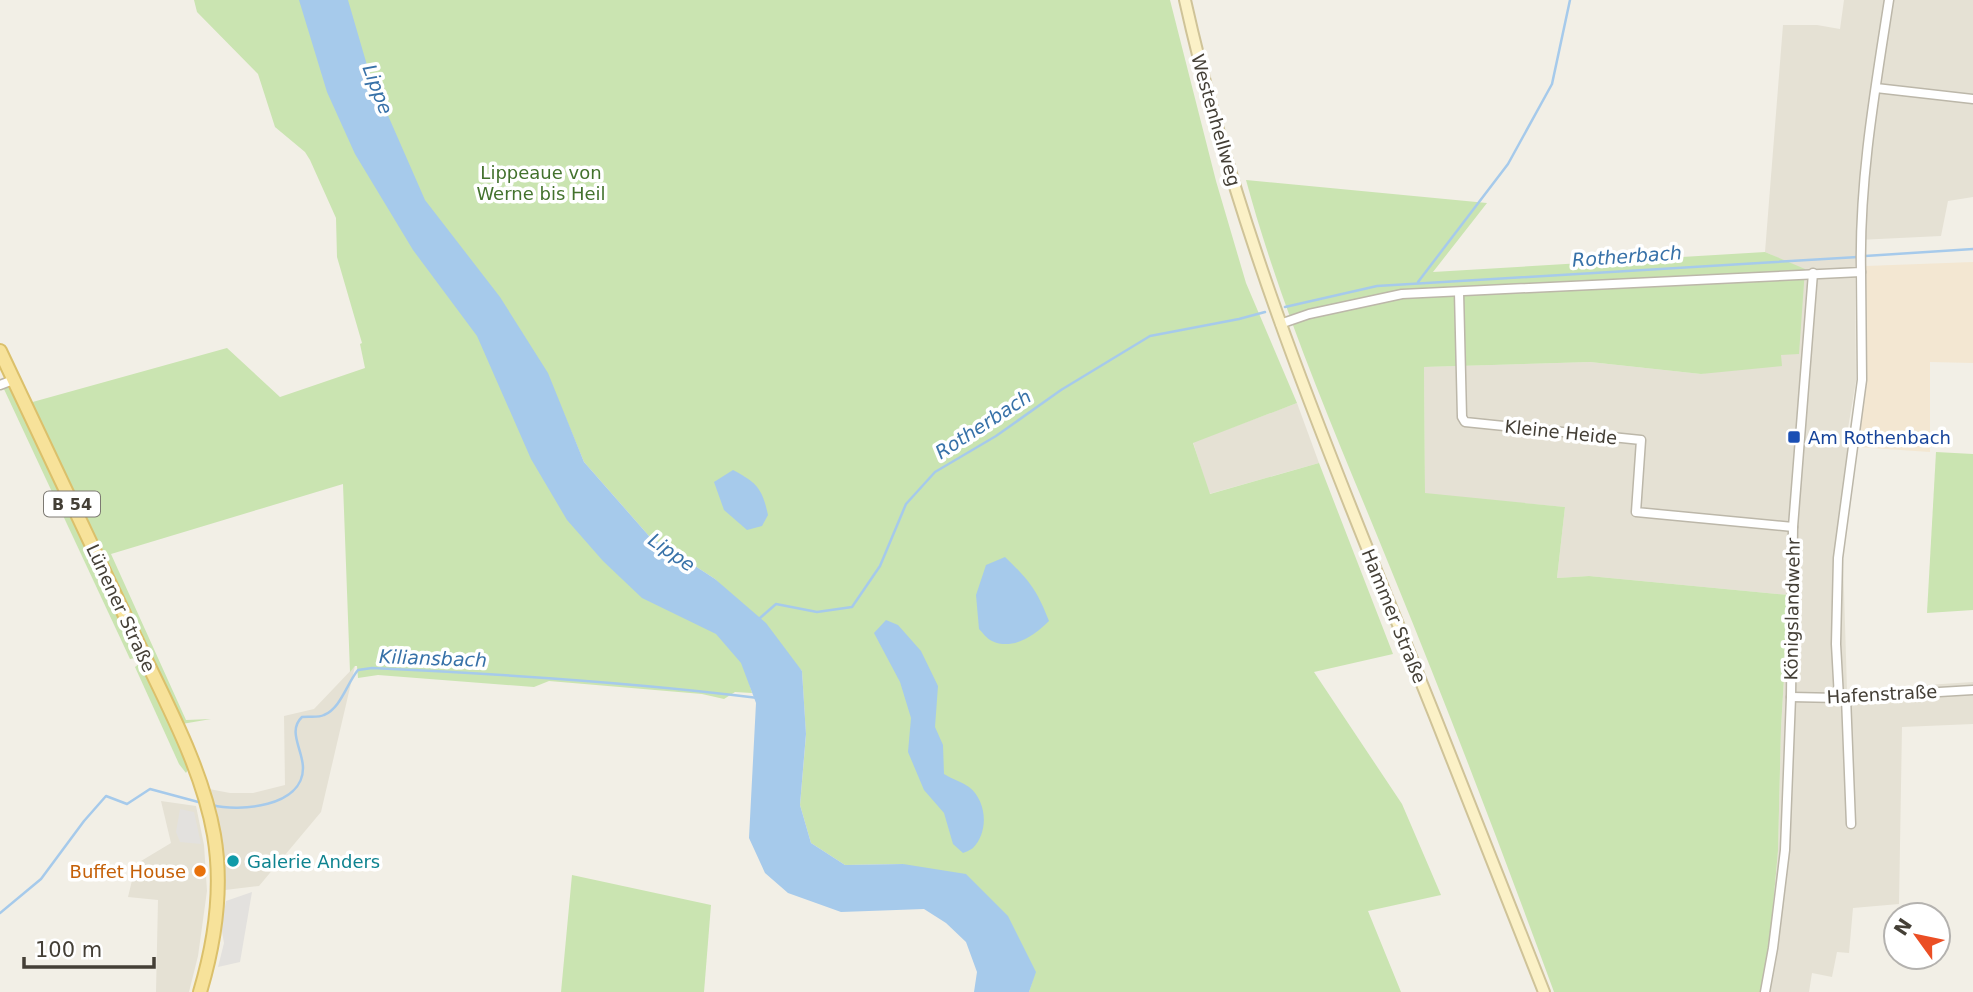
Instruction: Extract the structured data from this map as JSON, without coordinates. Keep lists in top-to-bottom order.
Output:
{
  "streets": {
    "main road": [
      "Westenhellweg",
      "B 54",
      "Lünener Straße",
      "Hammer Straße"
    ],
    "street": ["Kleine Heide", "Königslandwehr", "Hafenstraße"]
  },
  "crossings": [
    ["Westenhellweg", "Hammer Straße"],
    ["Kleine Heide", "Königslandwehr"],
    ["Königslandwehr", "Hafenstraße"]
  ],
  "water": ["Lippe", "Rotherbach", "Kiliansbach"],
  "parks": ["Lippeaue von Werne bis Heil"],
  "places": {
    "transit": ["Am Rothenbach"],
    "other": ["Galerie Anders", "Buffet House"]
  },
  "scale_bar": "100 m",
  "north": "top left"
}
